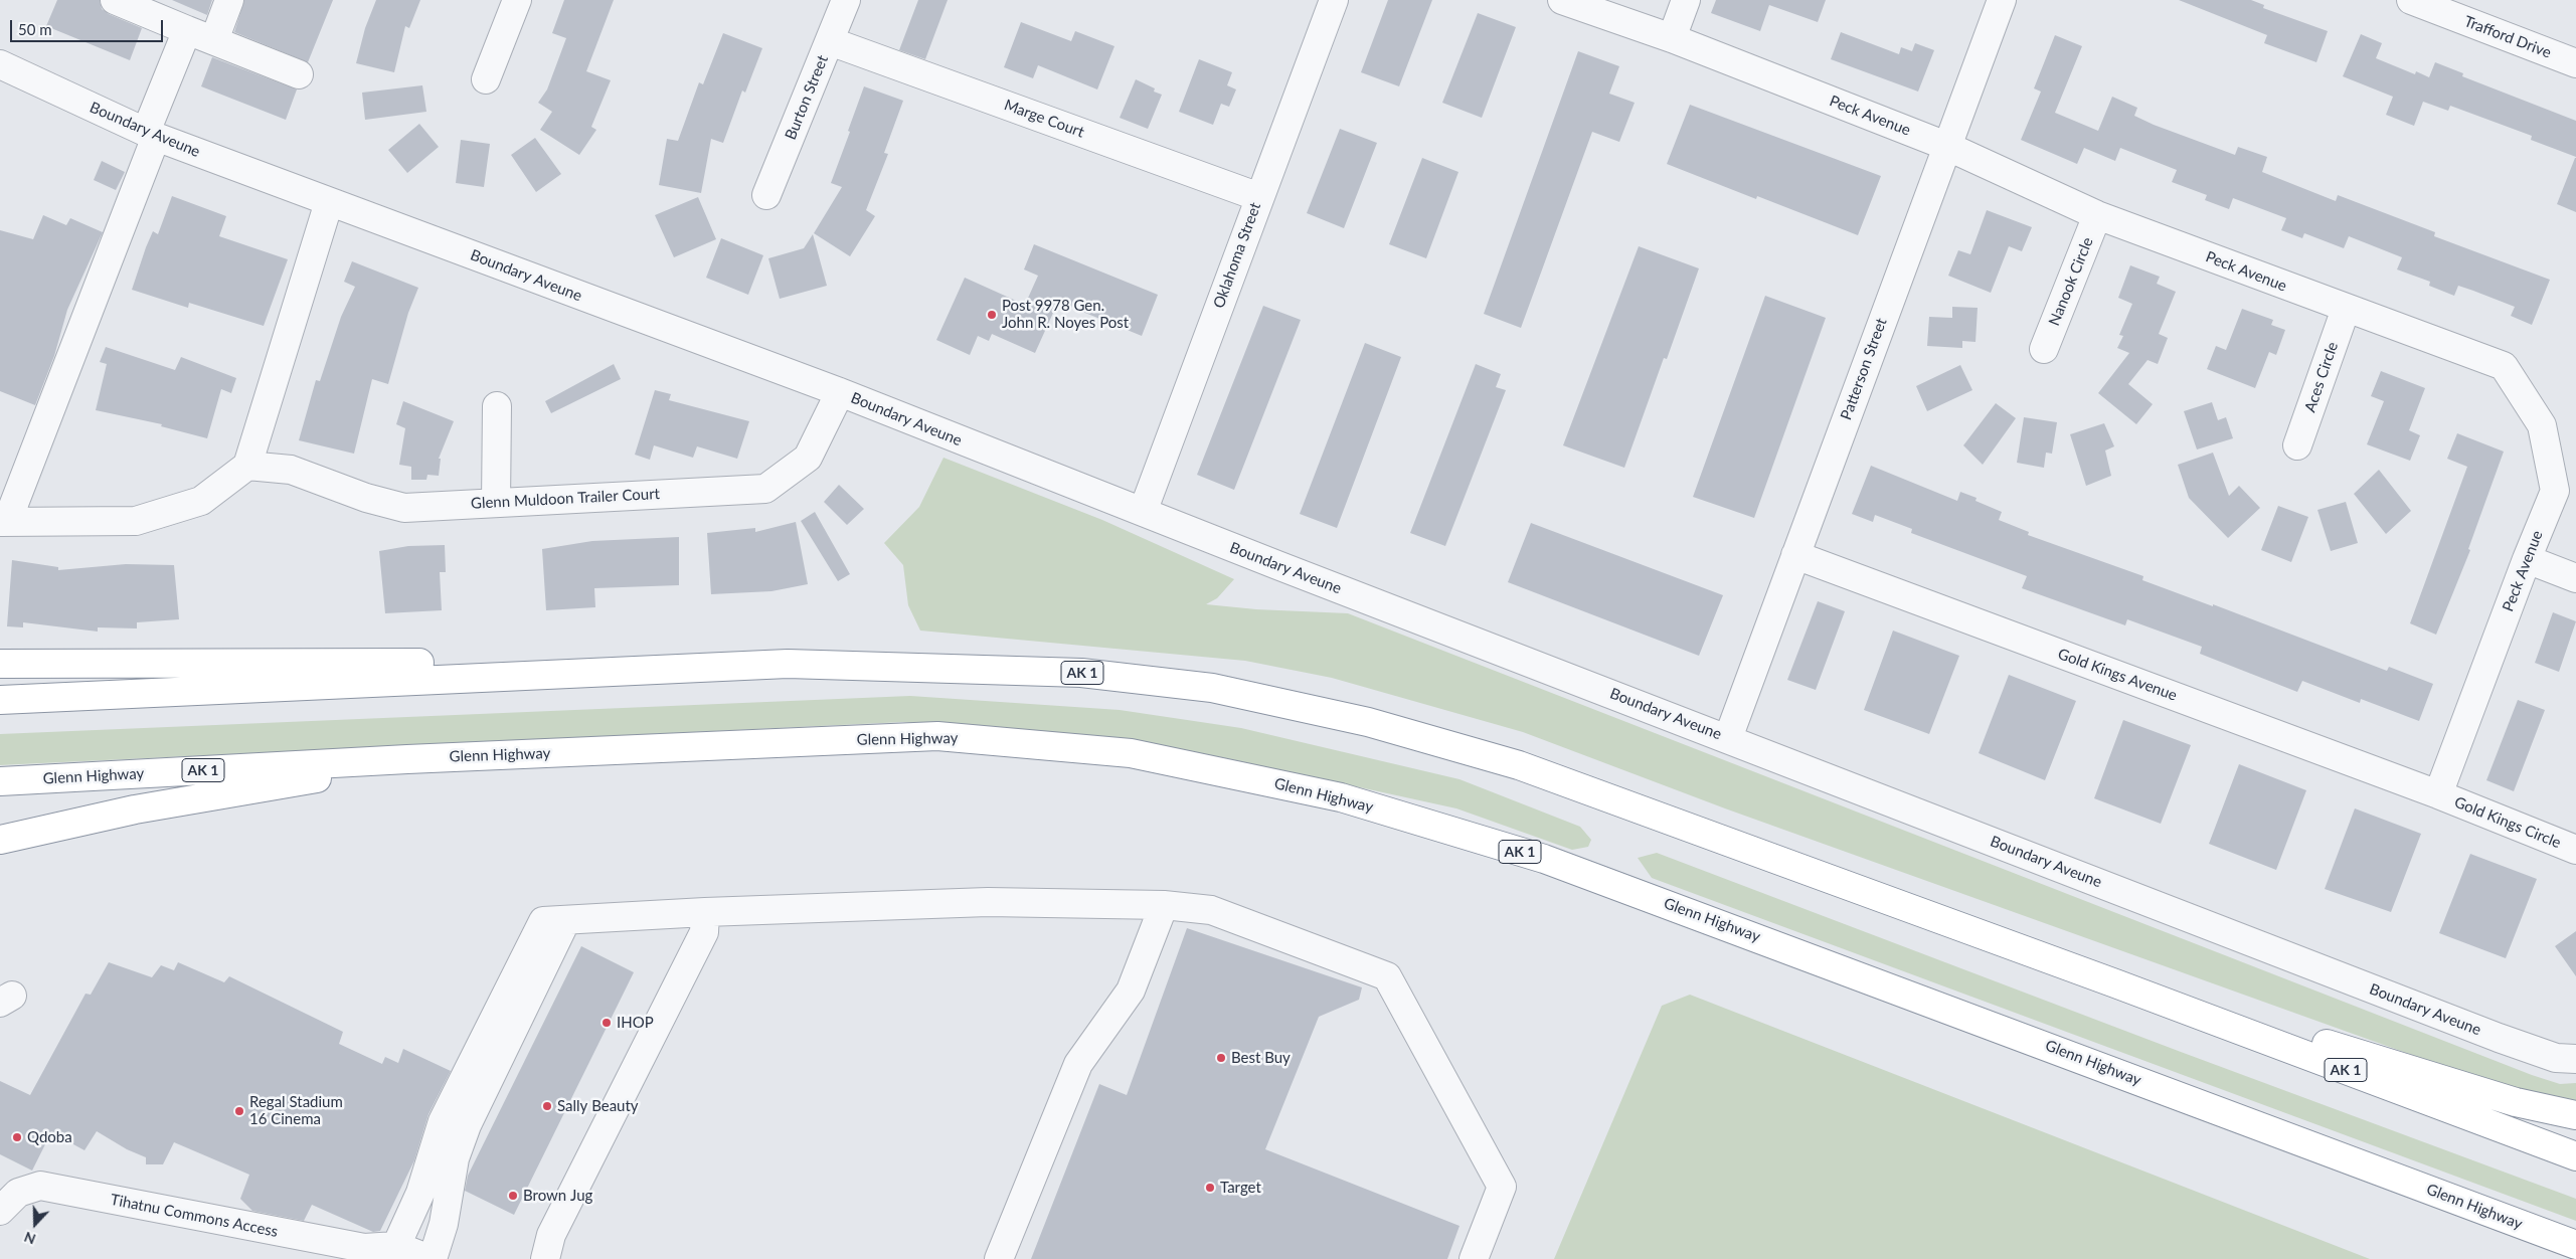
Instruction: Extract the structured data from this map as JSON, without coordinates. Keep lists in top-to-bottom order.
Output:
{
  "streets": {
    "highway": ["AK 1", "Glenn Highway"],
    "street": [
      "Trafford Drive",
      "Burton Street",
      "Peck Avenue",
      "Marge Court",
      "Boundary Aveune",
      "Oklahoma Street",
      "Nanook Circle",
      "Patterson Street",
      "Aces Circle",
      "Glenn Muldoon Trailer Court",
      "Gold Kings Avenue",
      "Gold Kings Circle",
      "Tihatnu Commons Access"
    ]
  },
  "crossings": [
    ["Burton Street", "Marge Court"],
    ["Peck Avenue", "Nanook Circle"],
    ["Peck Avenue", "Patterson Street"],
    ["Peck Avenue", "Aces Circle"],
    ["Peck Avenue", "Gold Kings Avenue"],
    ["Peck Avenue", "Gold Kings Circle"],
    ["Marge Court", "Oklahoma Street"],
    ["Boundary Aveune", "Oklahoma Street"],
    ["Boundary Aveune", "Patterson Street"],
    ["Boundary Aveune", "Glenn Muldoon Trailer Court"],
    ["Patterson Street", "Gold Kings Avenue"],
    ["Gold Kings Avenue", "Gold Kings Circle"]
  ],
  "places": [
    "Post 9978 Gen. John R. Noyes Post",
    "IHOP",
    "Best Buy",
    "Sally Beauty",
    "Regal Stadium 16 Cinema",
    "Qdoba",
    "Target",
    "Brown Jug"
  ],
  "scale_bar": "50 m",
  "north": "bottom"
}
